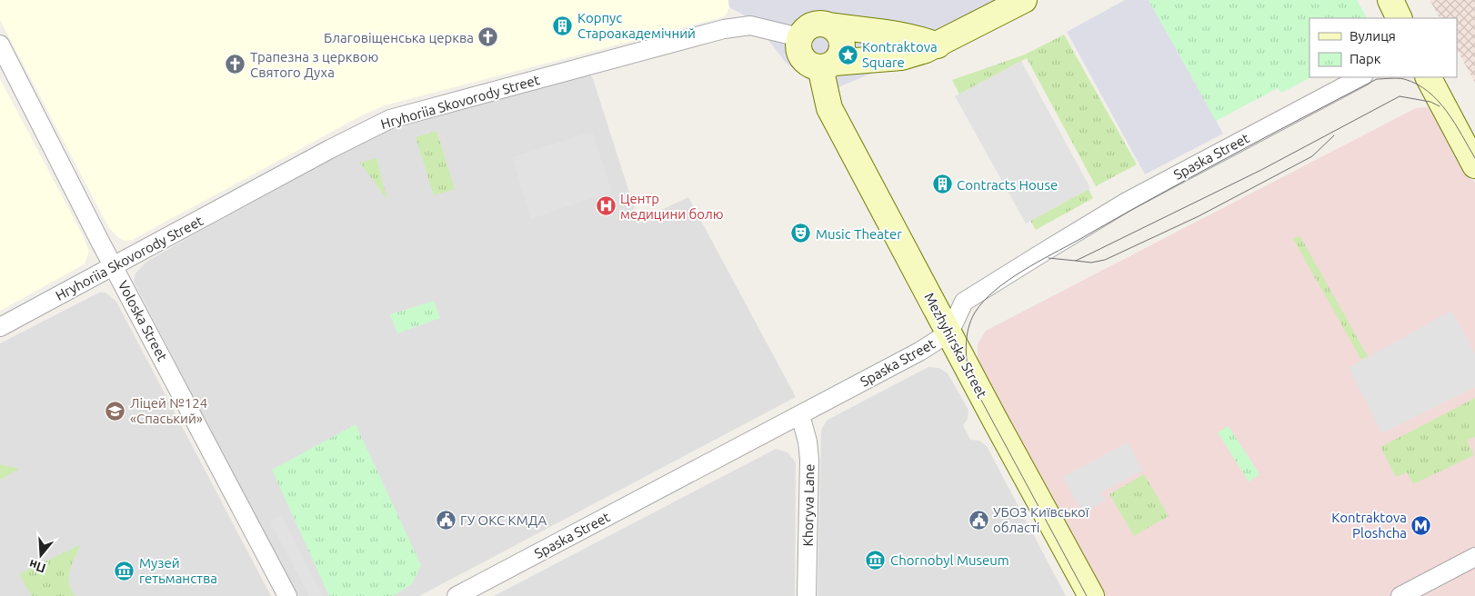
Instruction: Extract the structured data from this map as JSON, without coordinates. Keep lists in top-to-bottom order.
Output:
{
  "streets": {
    "street": [
      "Hryhoriia Skovorody Street",
      "Spaska Street",
      "Voloska Street",
      "Mezhyhirska Street",
      "Khoryva Lane"
    ]
  },
  "crossings": [
    ["Hryhoriia Skovorody Street", "Voloska Street"],
    ["Hryhoriia Skovorody Street", "Mezhyhirska Street"],
    ["Spaska Street", "Mezhyhirska Street"],
    ["Spaska Street", "Khoryva Lane"]
  ],
  "places": {
    "building": ["Корпус Староакадемічний", "Contracts House"],
    "church": ["Благовіщенська церква", "Трапезна з церквою Святого Духа"],
    "place": ["Kontraktova Square"],
    "hospital": ["Центр медицини болю"],
    "theatre": ["Music Theater"],
    "school or university": ["Ліцей №124 «Спаський»"],
    "public building": ["ГУ ОКС КМДА", "УБОЗ Київської області"],
    "metro station": ["Kontraktova Ploshcha"],
    "museum": ["Chornobyl Museum", "Музей гетьманства"]
  },
  "legend": ["Вулиця", "Парк"],
  "north": "bottom"
}
